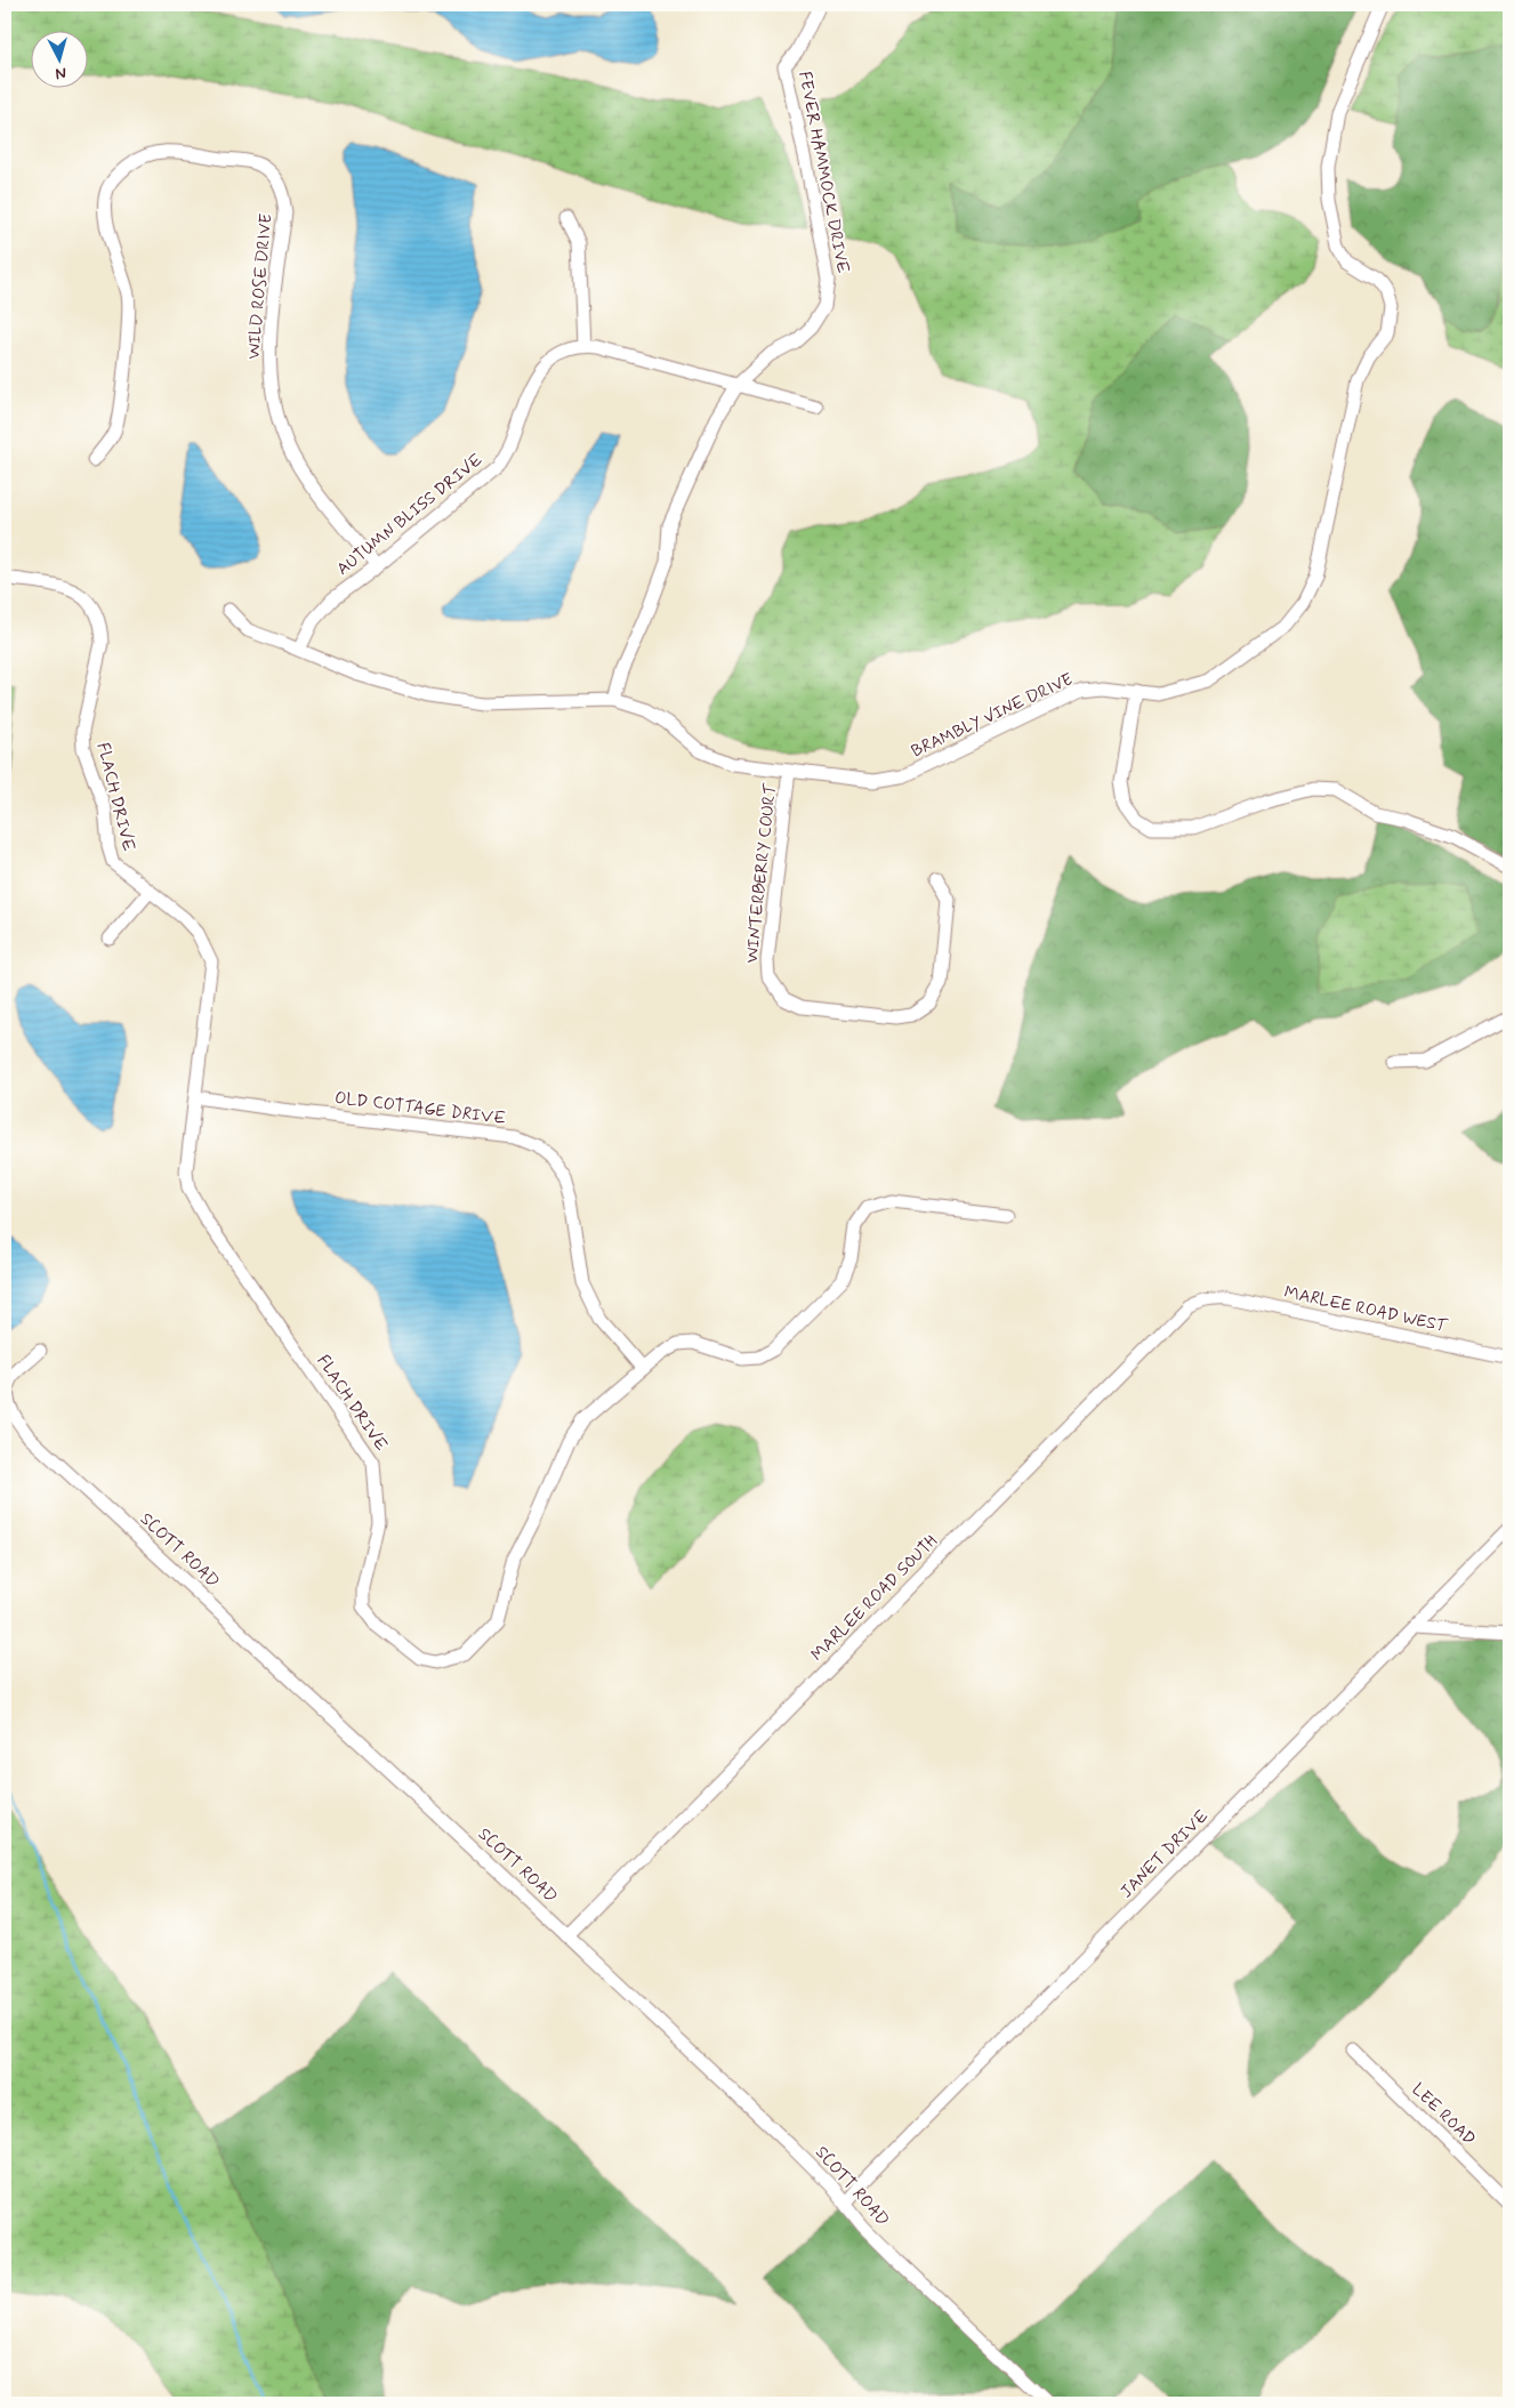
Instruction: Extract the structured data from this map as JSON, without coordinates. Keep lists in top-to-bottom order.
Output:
{
  "streets": {
    "street": [
      "FEVER HAMMOCK DRIVE",
      "WILD ROSE DRIVE",
      "AUTUMN BLISS DRIVE",
      "BRAMBLY VINE DRIVE",
      "FLACH DRIVE",
      "WINTERBERRY COURT",
      "OLD COTTAGE DRIVE",
      "MARLEE ROAD WEST",
      "SCOTT ROAD",
      "MARLEE ROAD SOUTH",
      "JANET DRIVE",
      "LEE ROAD"
    ]
  },
  "crossings": [
    ["FEVER HAMMOCK DRIVE", "AUTUMN BLISS DRIVE"],
    ["FEVER HAMMOCK DRIVE", "BRAMBLY VINE DRIVE"],
    ["WILD ROSE DRIVE", "AUTUMN BLISS DRIVE"],
    ["AUTUMN BLISS DRIVE", "BRAMBLY VINE DRIVE"],
    ["BRAMBLY VINE DRIVE", "WINTERBERRY COURT"],
    ["FLACH DRIVE", "OLD COTTAGE DRIVE"],
    ["MARLEE ROAD WEST", "MARLEE ROAD SOUTH"],
    ["SCOTT ROAD", "MARLEE ROAD SOUTH"],
    ["SCOTT ROAD", "JANET DRIVE"]
  ],
  "north": "bottom"
}
